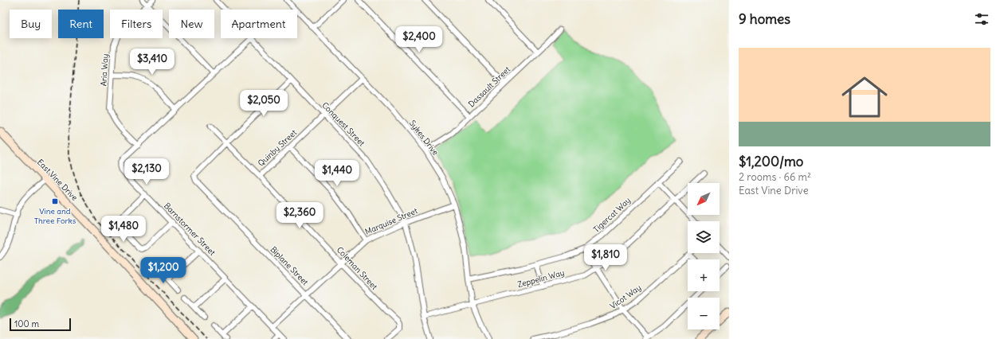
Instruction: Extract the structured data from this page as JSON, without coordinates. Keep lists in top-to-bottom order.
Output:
{
  "streets": {
    "street": [
      "Aria Way",
      "Dassault Street",
      "Conquest Street",
      "Sykes Drive",
      "Quinby Street",
      "East Vine Drive",
      "Tigercat Way",
      "Marquise Street",
      "Barnstormer Street",
      "Biplane Street",
      "Coleman Street",
      "Zeppelin Way",
      "Vicot Way"
    ]
  },
  "crossings": [
    ["Aria Way", "Barnstormer Street"],
    ["Dassault Street", "Sykes Drive"],
    ["Conquest Street", "Quinby Street"],
    ["Conquest Street", "Marquise Street"],
    ["Conquest Street", "Barnstormer Street"],
    ["Conquest Street", "Zeppelin Way"],
    ["Sykes Drive", "Quinby Street"],
    ["Sykes Drive", "Tigercat Way"],
    ["Sykes Drive", "Marquise Street"],
    ["Sykes Drive", "Zeppelin Way"],
    ["Quinby Street", "Coleman Street"],
    ["Marquise Street", "Barnstormer Street"],
    ["Marquise Street", "Biplane Street"],
    ["Marquise Street", "Coleman Street"],
    ["Biplane Street", "Coleman Street"]
  ],
  "places": {
    "transit": ["Vine and Three Forks"]
  },
  "scale_bar": "100 m",
  "north": "bottom left",
  "page": {
    "heading": "9 homes",
    "chip": [
      "Buy",
      "Rent",
      "Filters",
      "New",
      "Apartment"
    ],
    "price": [
      "$2,400",
      "$3,410",
      "$2,050",
      "$2,130",
      "$1,440",
      "$2,360",
      "$1,480",
      "$1,810",
      "$1,200"
    ],
    "list": [
      {
        "name": "$1,200/mo",
        "note": "2 rooms · 66 m² · East Vine Drive"
      }
    ],
    "map_buttons": ["+", "−"],
    "scale": "100 m"
  }
}
